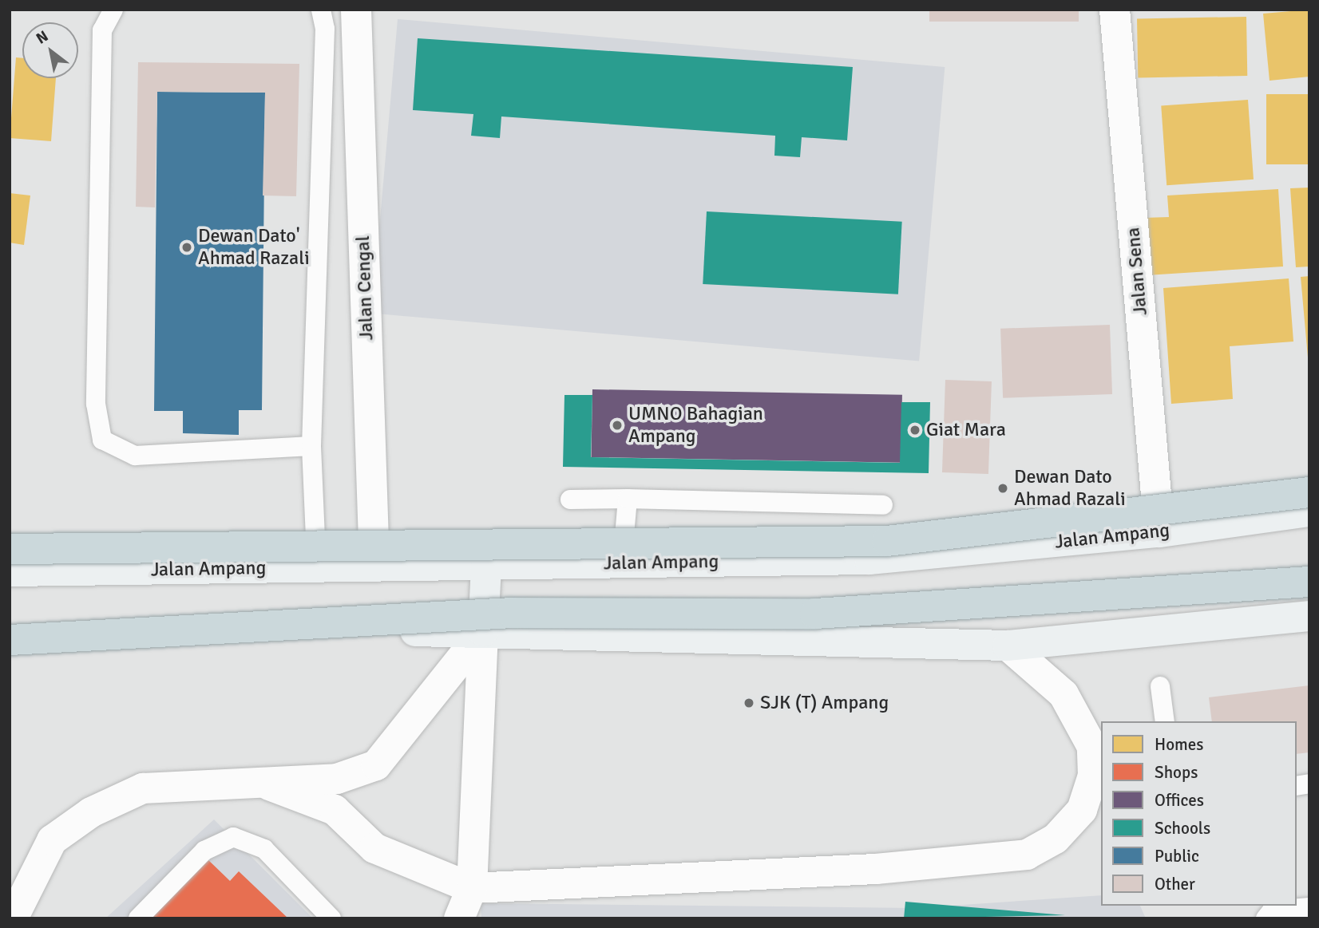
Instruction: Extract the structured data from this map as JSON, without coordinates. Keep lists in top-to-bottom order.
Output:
{
  "streets": {
    "main road": ["Jalan Ampang"],
    "street": ["Jalan Sena", "Jalan Cengal"]
  },
  "crossings": [
    ["Jalan Sena", "Jalan Ampang"],
    ["Jalan Cengal", "Jalan Ampang"]
  ],
  "places": [
    "Dewan Dato' Ahmad Razali",
    "UMNO Bahagian Ampang",
    "Giat Mara",
    "Dewan Dato Ahmad Razali",
    "SJK (T) Ampang"
  ],
  "legend": [
    "Homes",
    "Shops",
    "Offices",
    "Schools",
    "Public",
    "Other"
  ],
  "north": "top left"
}
